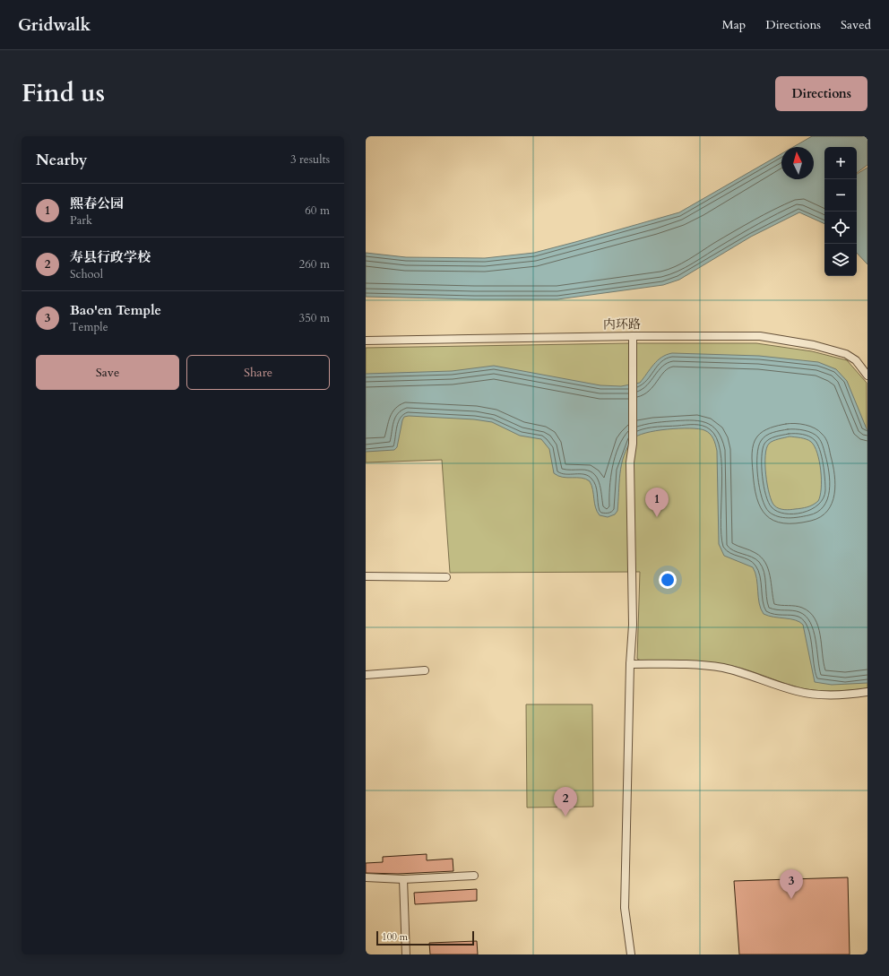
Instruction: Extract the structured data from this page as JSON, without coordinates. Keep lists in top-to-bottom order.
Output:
{
  "streets": {
    "street": ["内环路"]
  },
  "scale_bar": "100 m",
  "north": "top",
  "page": {
    "header": "Gridwalk",
    "nav": ["Map", "Directions", "Saved"],
    "title": "Find us",
    "buttons": [
      "Directions",
      ["Save", "Share"]
    ],
    "heading": ["Nearby", "3 results"],
    "map_buttons": ["+", "−"],
    "list": [
      {
        "mark": "1",
        "name": "熙春公园",
        "note": "Park",
        "value": "60 m"
      },
      {
        "mark": "2",
        "name": "寿县行政学校",
        "note": "School",
        "value": "260 m"
      },
      {
        "mark": "3",
        "name": "Bao'en Temple",
        "note": "Temple",
        "value": "350 m"
      }
    ],
    "pins": ["1", "2", "3"],
    "scale": "100 m"
  }
}
